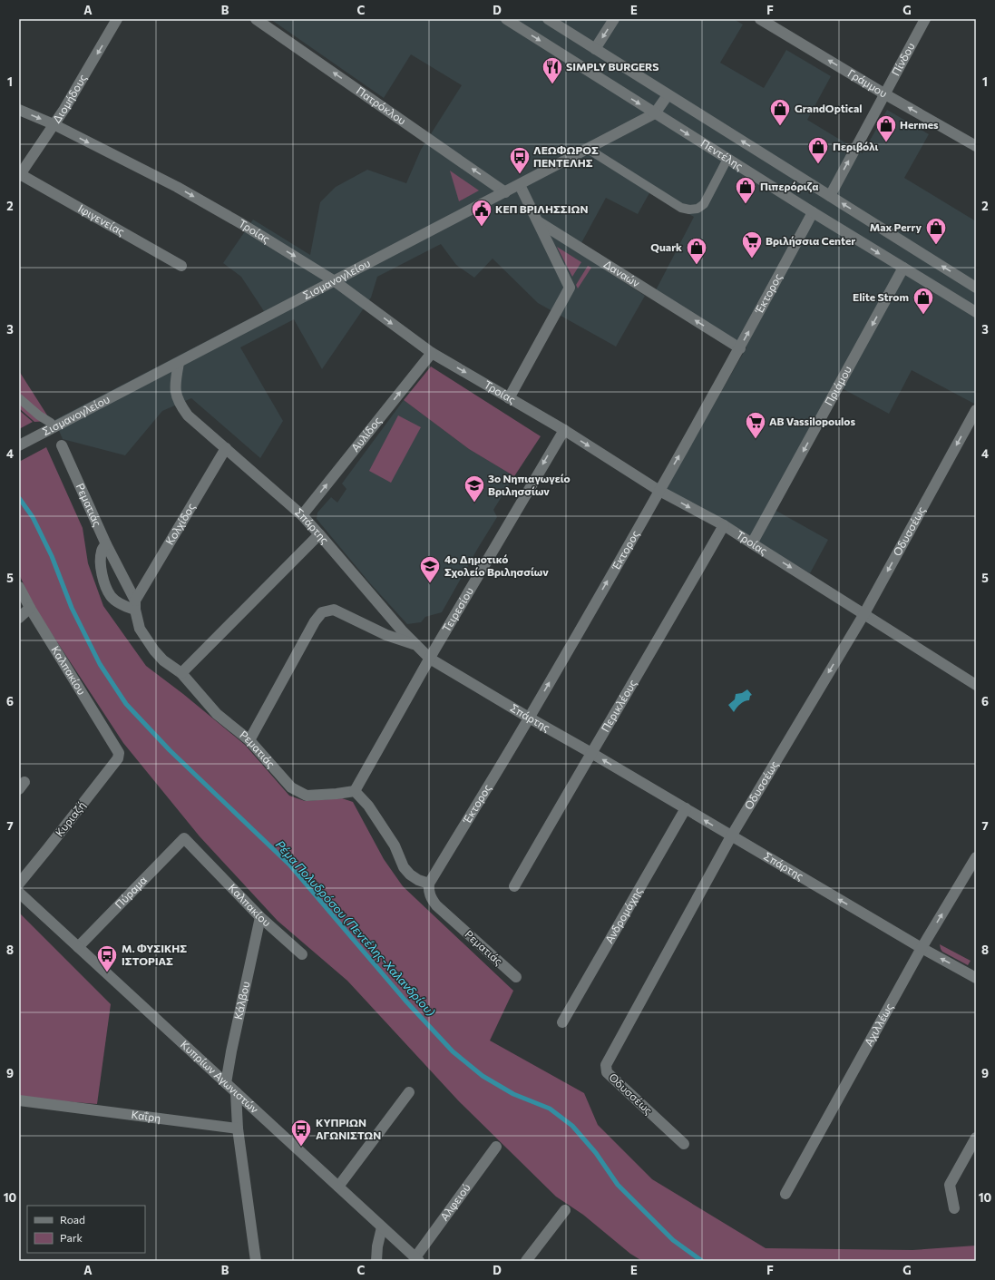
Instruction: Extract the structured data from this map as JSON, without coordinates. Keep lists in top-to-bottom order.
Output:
{
  "streets": {
    "street": [
      "Πίνδου",
      "Γράμμου",
      "Διομήδους",
      "Πατρόκλου",
      "Πεντέλης",
      "Ιφιγενείας",
      "Τροίας",
      "Δαναών",
      "Σισμανογλείου",
      "Έκτορος",
      "Πριάμου",
      "Αυλίδος",
      "Ρεματιάς",
      "Κολχίδος",
      "Σπάρτης",
      "Οδυσσέως",
      "Τειρεσίου",
      "Καλπακίου",
      "Περικλέους",
      "Κυριαζή",
      "Πύραμα",
      "Ανδρομάχης",
      "Κάλβου",
      "Αχιλλέως",
      "Κυπρίων Αγωνιστών",
      "Καΐρη",
      "Αλφειού"
    ]
  },
  "crossings": [
    ["Πίνδου", "Γράμμου"],
    ["Πίνδου", "Πεντέλης"],
    ["Διομήδους", "Ιφιγενείας"],
    ["Διομήδους", "Τροίας"],
    ["Πατρόκλου", "Σισμανογλείου"],
    ["Πεντέλης", "Σισμανογλείου"],
    ["Πεντέλης", "Έκτορος"],
    ["Πεντέλης", "Πριάμου"],
    ["Τροίας", "Σισμανογλείου"],
    ["Τροίας", "Έκτορος"],
    ["Τροίας", "Πριάμου"],
    ["Τροίας", "Αυλίδος"],
    ["Τροίας", "Οδυσσέως"],
    ["Τροίας", "Τειρεσίου"],
    ["Τροίας", "Περικλέους"],
    ["Δαναών", "Έκτορος"],
    ["Σισμανογλείου", "Σπάρτης"],
    ["Έκτορος", "Ρεματιάς"],
    ["Έκτορος", "Σπάρτης"],
    ["Αυλίδος", "Σπάρτης"],
    ["Ρεματιάς", "Κολχίδος"],
    ["Ρεματιάς", "Τειρεσίου"],
    ["Κολχίδος", "Σπάρτης"],
    ["Σπάρτης", "Οδυσσέως"],
    ["Σπάρτης", "Τειρεσίου"],
    ["Σπάρτης", "Περικλέους"],
    ["Σπάρτης", "Ανδρομάχης"],
    ["Σπάρτης", "Αχιλλέως"],
    ["Καλπακίου", "Κυριαζή"],
    ["Καλπακίου", "Πύραμα"],
    ["Καλπακίου", "Κάλβου"],
    ["Πύραμα", "Κυπρίων Αγωνιστών"],
    ["Κάλβου", "Κυπρίων Αγωνιστών"],
    ["Κυπρίων Αγωνιστών", "Αλφειού"]
  ],
  "one_way": [
    "Πίνδου",
    "Γράμμου",
    "Διομήδους",
    "Πατρόκλου",
    "Τροίας",
    "Δαναών",
    "Έκτορος",
    "Πριάμου",
    "Αυλίδος",
    "Σπάρτης",
    "Οδυσσέως",
    "Τειρεσίου"
  ],
  "water": ["Ρέμα Πολυδρόσου (Πεντέλης-Χαλανδρίου)"],
  "places": {
    "restaurant": ["SIMPLY BURGERS"],
    "shop": [
      "GrandOptical",
      "Hermes",
      "Περιβόλι",
      "Πιπερόριζα",
      "Max Perry",
      "Quark",
      "Elite Strom"
    ],
    "bus stop": ["ΛΕΩΦΩΡΟΣ ΠΕΝΤΕΛΗΣ", "Μ. ΦΥΣΙΚΗΣ ΙΣΤΟΡΙΑΣ", "ΚΥΠΡΙΩΝ ΑΓΩΝΙΣΤΩΝ"],
    "public building": ["ΚΕΠ ΒΡΙΛΗΣΣΙΩΝ"],
    "supermarket": ["Βριλήσσια Center", "AB Vassilopoulos"],
    "school or university": ["3ο Νηπιαγωγείο Βριλησσίων", "4o Δημοτικό Σχολείο Βριλησσίων"]
  },
  "legend": ["Road", "Park"],
  "grid": {
    "columns": [
      "A",
      "B",
      "C",
      "D",
      "E",
      "F",
      "G"
    ],
    "rows": [
      "1",
      "2",
      "3",
      "4",
      "5",
      "6",
      "7",
      "8",
      "9",
      "10"
    ]
  }
}
